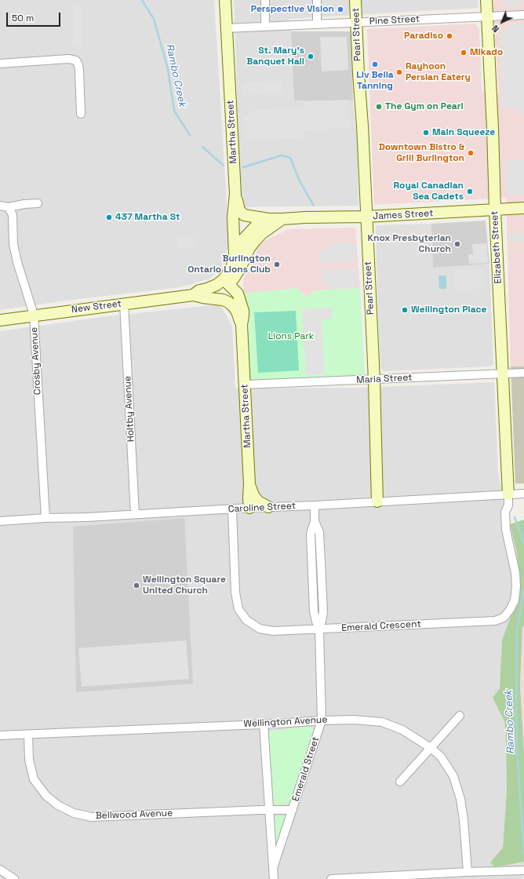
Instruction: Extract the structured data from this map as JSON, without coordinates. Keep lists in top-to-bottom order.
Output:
{
  "streets": {
    "street": [
      "Pine Street",
      "Pearl Street",
      "Martha Street",
      "James Street",
      "Elizabeth Street",
      "New Street",
      "Crosby Avenue",
      "Maria Street",
      "Holtby Avenue",
      "Caroline Street",
      "Emerald Crescent",
      "Wellington Avenue",
      "Emerald Street",
      "Bellwood Avenue"
    ]
  },
  "crossings": [
    ["Pine Street", "Pearl Street"],
    ["Pine Street", "Martha Street"],
    ["Pine Street", "Elizabeth Street"],
    ["Pearl Street", "James Street"],
    ["Pearl Street", "Maria Street"],
    ["Pearl Street", "Caroline Street"],
    ["Martha Street", "James Street"],
    ["Martha Street", "Maria Street"],
    ["Martha Street", "Caroline Street"],
    ["James Street", "Elizabeth Street"],
    ["Elizabeth Street", "Maria Street"],
    ["Elizabeth Street", "Caroline Street"],
    ["Elizabeth Street", "Emerald Crescent"],
    ["New Street", "Crosby Avenue"],
    ["New Street", "Holtby Avenue"],
    ["Crosby Avenue", "Caroline Street"],
    ["Holtby Avenue", "Caroline Street"],
    ["Caroline Street", "Emerald Crescent"],
    ["Caroline Street", "Emerald Street"],
    ["Emerald Crescent", "Emerald Street"],
    ["Wellington Avenue", "Emerald Street"],
    ["Wellington Avenue", "Bellwood Avenue"],
    ["Emerald Street", "Bellwood Avenue"]
  ],
  "water": ["Rambo Creek"],
  "parks": ["Lions Park"],
  "places": [
    "Perspective Vision",
    "Paradiso",
    "Mikado",
    "St. Mary's Banquet Hall",
    "Liv Bella Tanning",
    "Rayhoon Persian Eatery",
    "The Gym on Pearl",
    "Main Squeeze",
    "Downtown Bistro & Grill Burlington",
    "Royal Canadian Sea Cadets",
    "437 Martha St",
    "Knox Presbyterian Church",
    "Burlington Ontario Lions Club",
    "Wellington Place",
    "Wellington Square United Church"
  ],
  "scale_bar": "50 m",
  "north": "bottom left"
}
